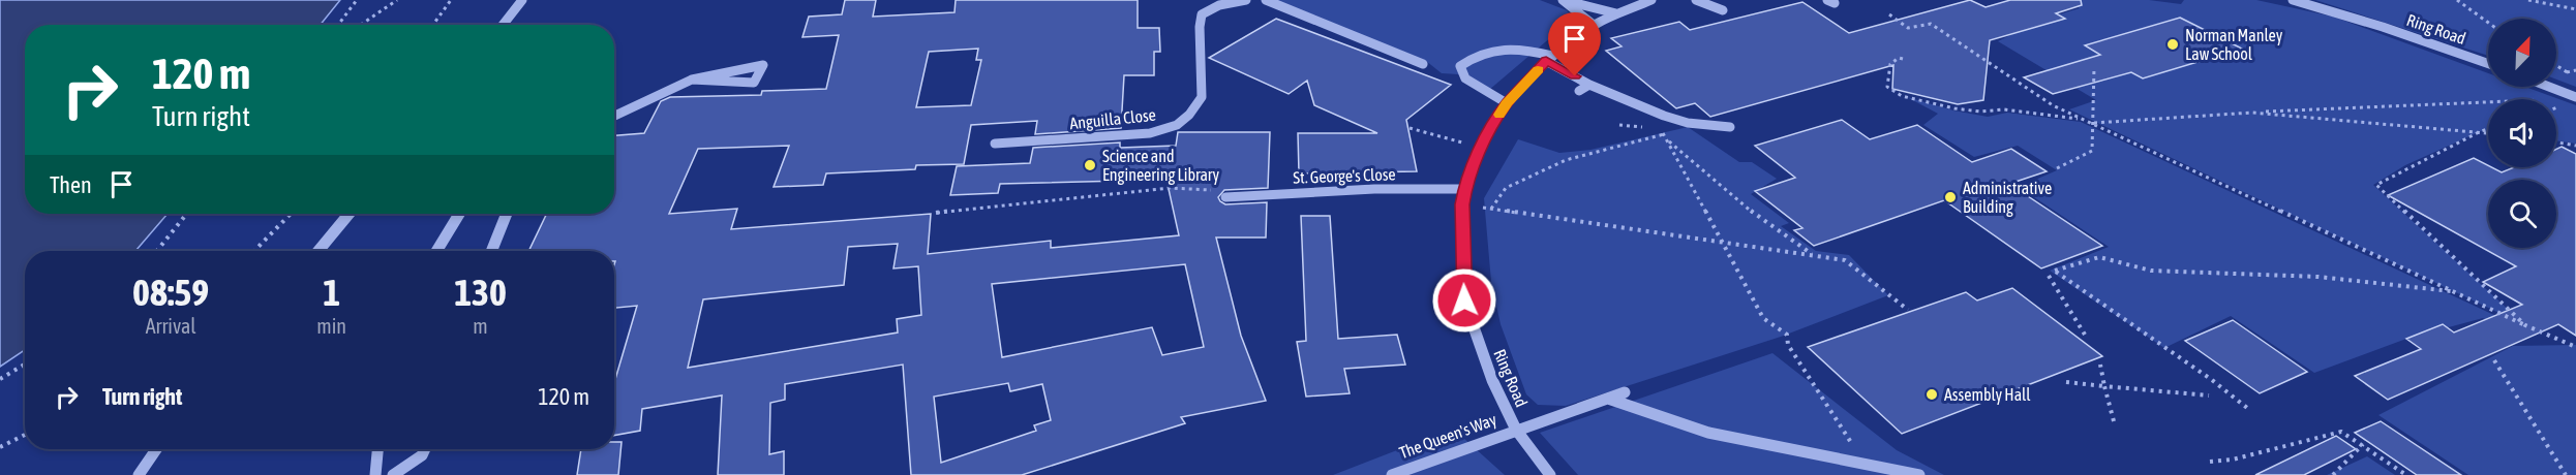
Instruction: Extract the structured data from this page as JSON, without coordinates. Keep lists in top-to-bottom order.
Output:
{
  "streets": {
    "street": [
      "Ring Road",
      "Anguilla Close",
      "St. George's Close",
      "The Queen's Way"
    ]
  },
  "crossings": [
    ["Ring Road", "St. George's Close"],
    ["Ring Road", "The Queen's Way"]
  ],
  "places": [
    "Norman Manley Law School",
    "Science and Engineering Library",
    "Administrative Building",
    "Assembly Hall"
  ],
  "north": "top right",
  "page": {
    "turn": ["120 m", "Turn right"],
    "then": "Then",
    "eta": [
      "08:59",
      "Arrival",
      "1",
      "min",
      "130",
      "m"
    ],
    "list": [
      {
        "name": "Turn right",
        "value": "120 m"
      }
    ]
  }
}
